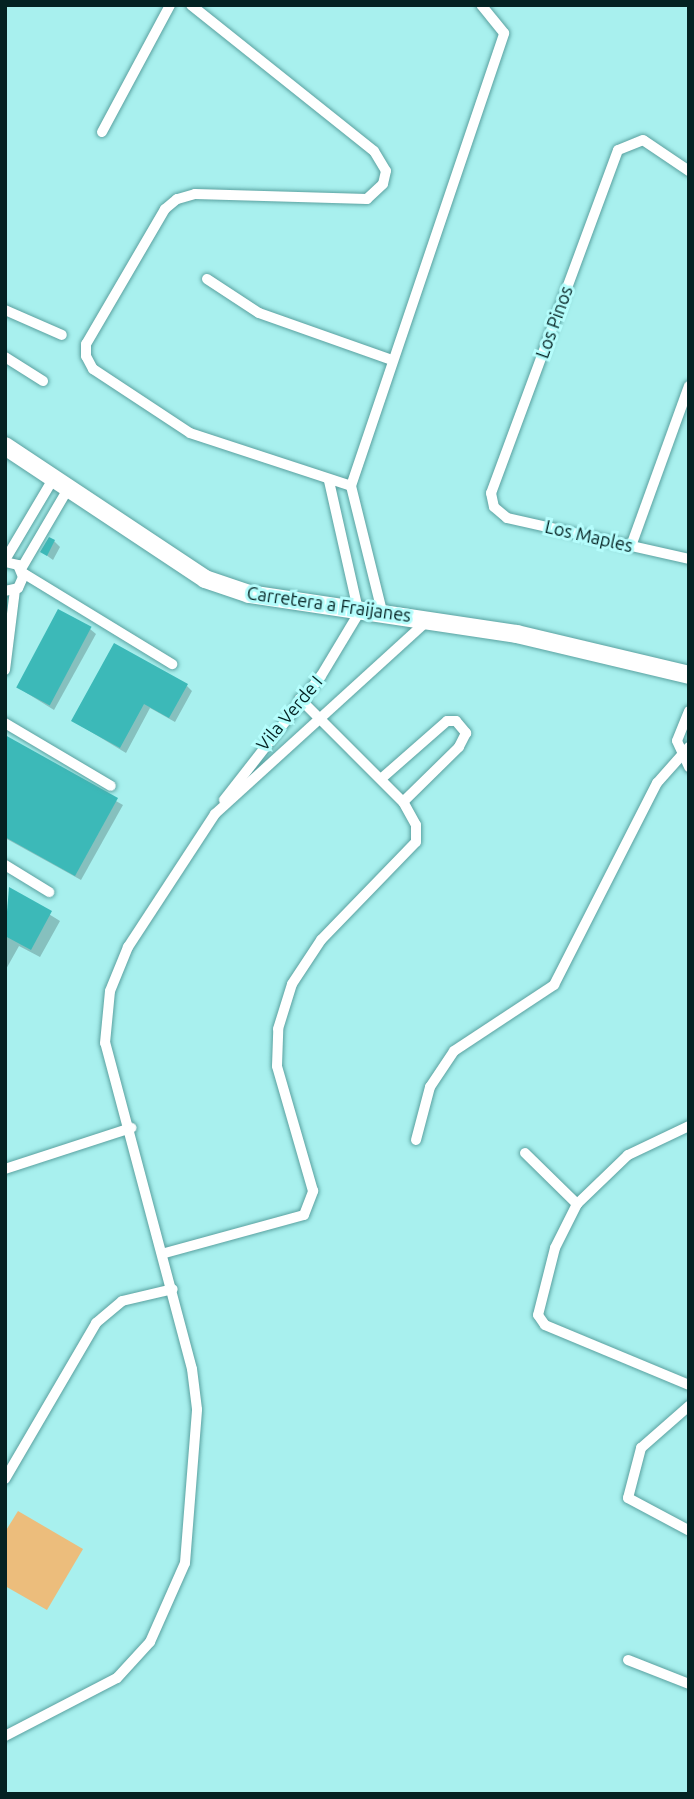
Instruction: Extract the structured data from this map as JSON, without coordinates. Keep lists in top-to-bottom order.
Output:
{
  "streets": {
    "main road": ["Carretera a Fraijanes"],
    "street": ["Los Pinos", "Los Maples", "Vila Verde I"]
  },
  "crossings": [
    ["Los Pinos", "Los Maples"],
    ["Carretera a Fraijanes", "Vila Verde I"]
  ]
}
